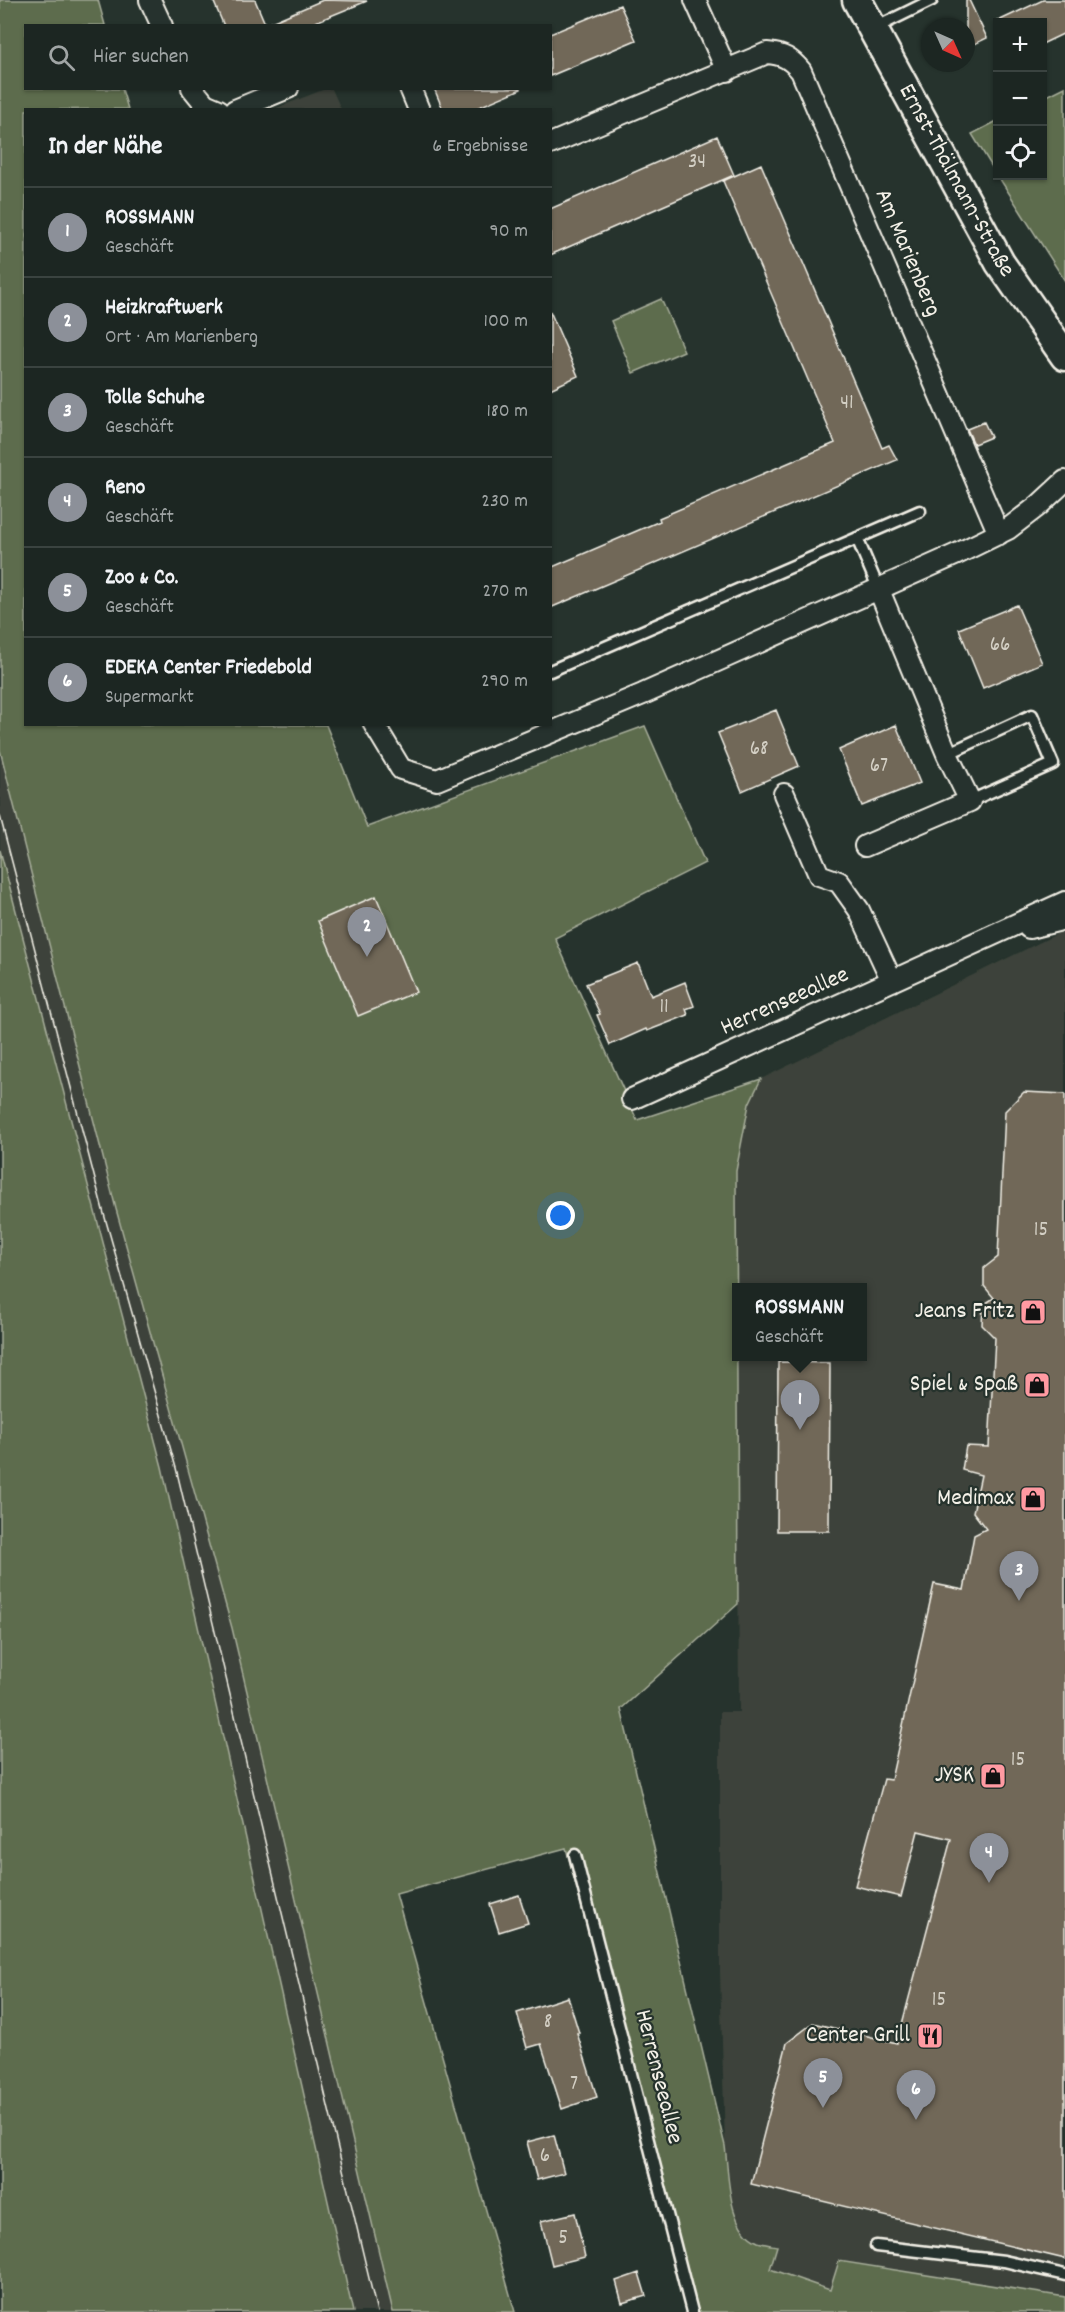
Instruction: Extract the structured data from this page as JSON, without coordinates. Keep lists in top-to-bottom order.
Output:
{
  "streets": {
    "main road": ["Ernst-Thälmann-Straße"],
    "street": ["Am Marienberg", "Herrenseeallee"]
  },
  "places": {
    "shop": [
      "Jeans Fritz",
      "Spiel & Spaß",
      "Medimax",
      "JYSK"
    ],
    "restaurant": ["Center Grill"]
  },
  "house_numbers": [
    "34",
    "41",
    "66",
    "68",
    "67",
    "11",
    "15",
    "15",
    "15",
    "8",
    "7",
    "6",
    "5"
  ],
  "north": "bottom right",
  "page": {
    "map_buttons": ["+", "−"],
    "search": "Hier suchen",
    "heading": ["In der Nähe", "6 Ergebnisse"],
    "list": [
      {
        "mark": "1",
        "name": "ROSSMANN",
        "note": "Geschäft",
        "value": "90 m"
      },
      {
        "mark": "2",
        "name": "Heizkraftwerk",
        "note": "Ort · Am Marienberg",
        "value": "100 m"
      },
      {
        "mark": "3",
        "name": "Tolle Schuhe",
        "note": "Geschäft",
        "value": "180 m"
      },
      {
        "mark": "4",
        "name": "Reno",
        "note": "Geschäft",
        "value": "230 m"
      },
      {
        "mark": "5",
        "name": "Zoo & Co.",
        "note": "Geschäft",
        "value": "270 m"
      },
      {
        "mark": "6",
        "name": "EDEKA Center Friedebold",
        "note": "Supermarkt",
        "value": "290 m"
      }
    ],
    "pins": [
      "2",
      "1",
      "3",
      "4",
      "5",
      "6"
    ],
    "popup": ["ROSSMANN", "Geschäft"]
  }
}
